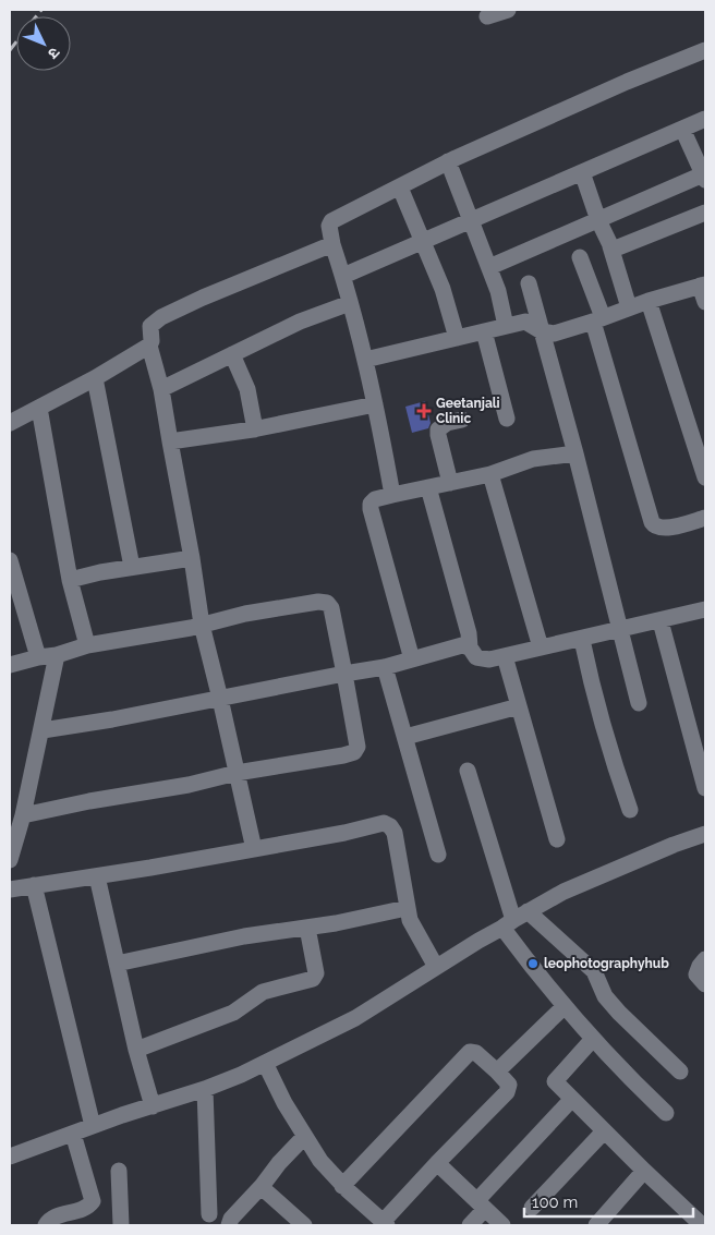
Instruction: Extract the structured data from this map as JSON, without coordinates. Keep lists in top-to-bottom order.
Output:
{
  "places": {
    "health": ["Geetanjali Clinic"],
    "other": ["leophotographyhub"]
  },
  "scale_bar": "100 m",
  "north": "bottom right"
}
